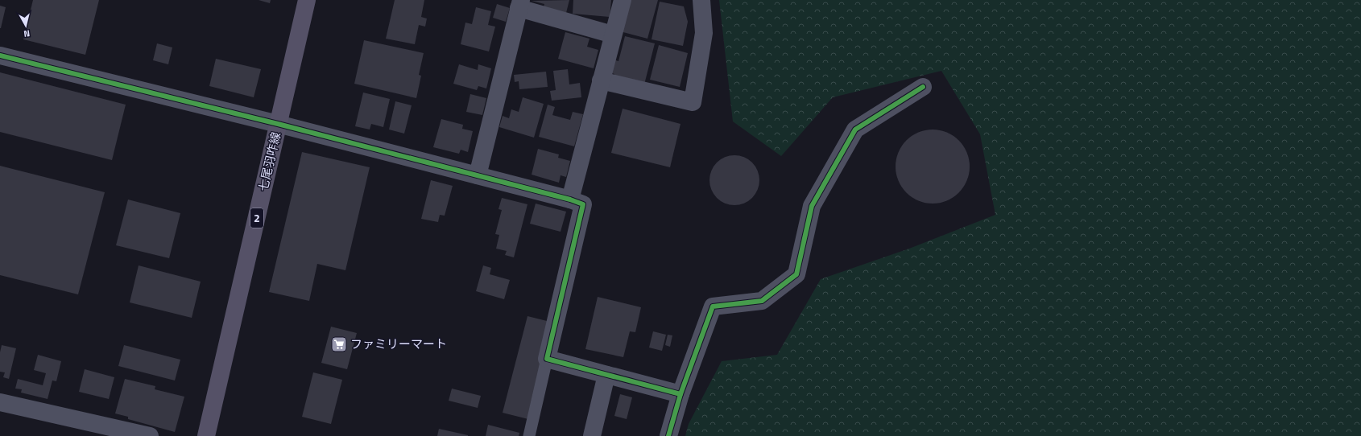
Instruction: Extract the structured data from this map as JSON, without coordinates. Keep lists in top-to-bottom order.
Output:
{
  "streets": {
    "main road": ["七尾羽咋線", "2"]
  },
  "places": {
    "supermarket": ["ファミリーマート"]
  },
  "north": "bottom"
}
